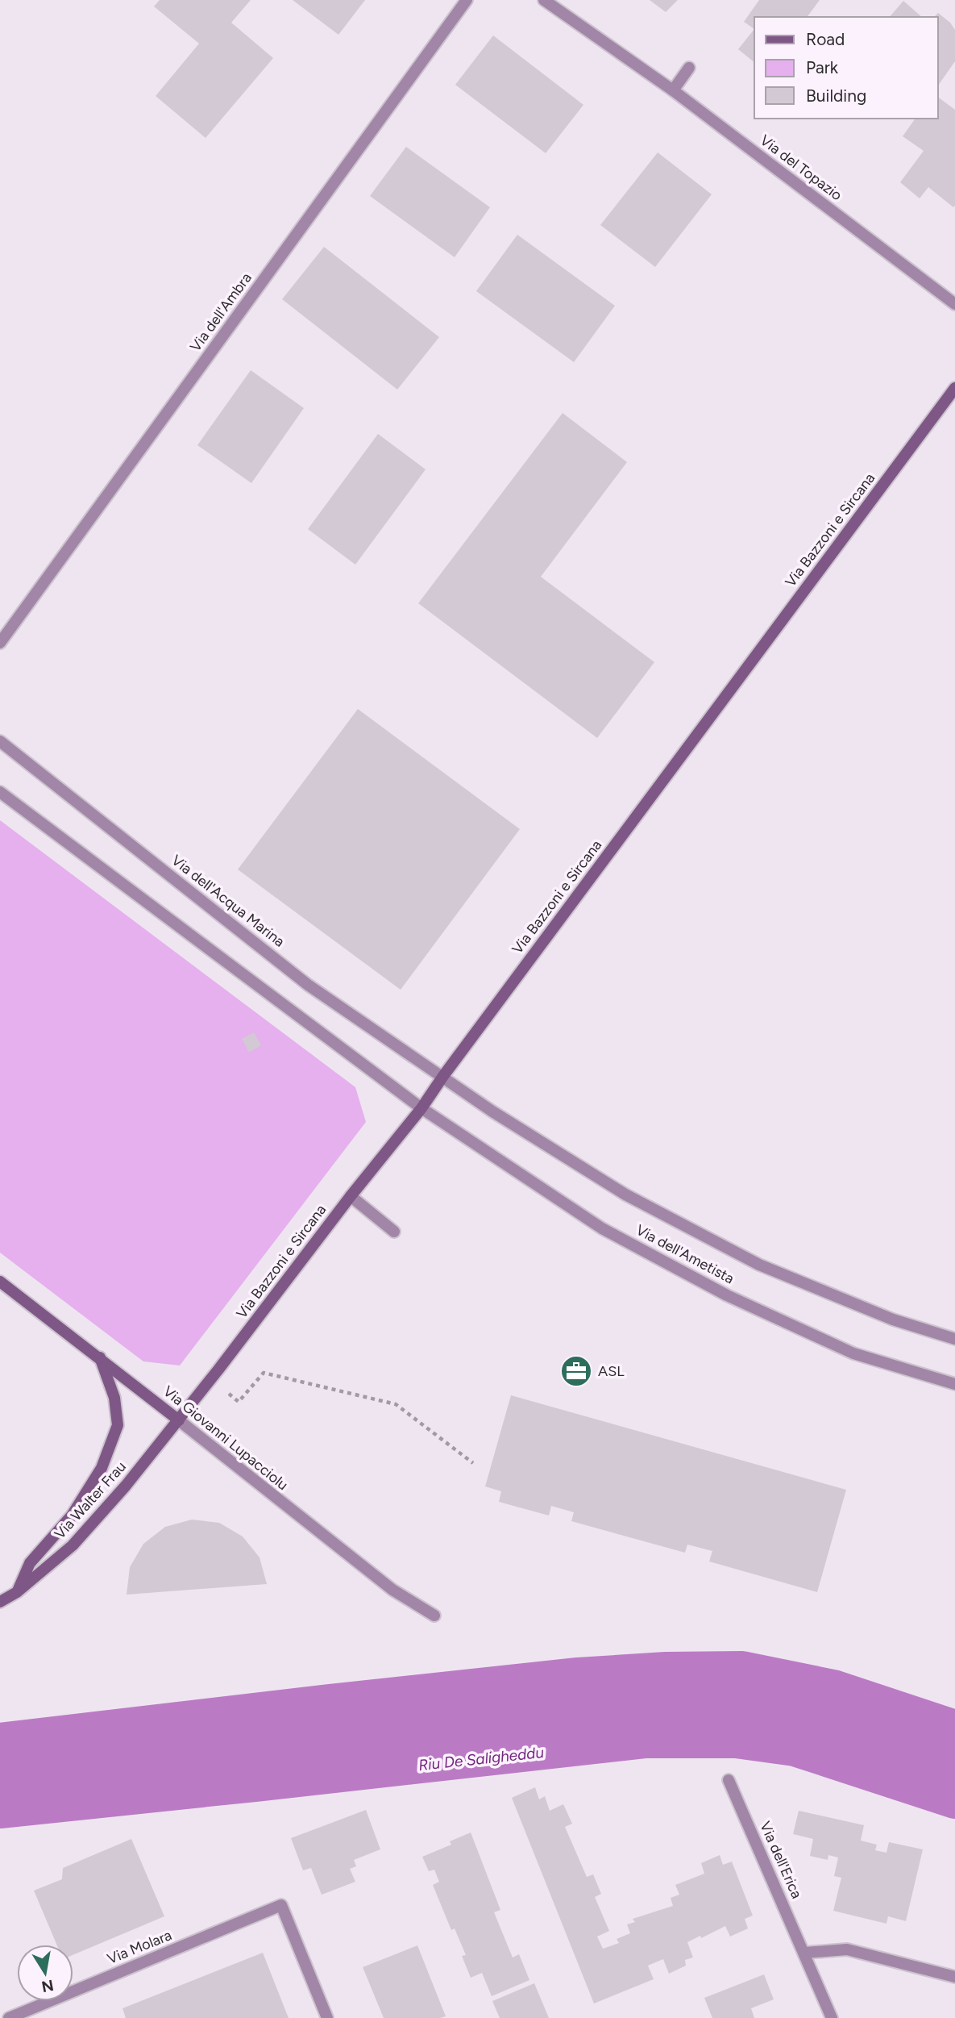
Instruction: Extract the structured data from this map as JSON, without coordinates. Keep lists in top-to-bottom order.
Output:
{
  "streets": {
    "street": [
      "Via del Topazio",
      "Via dell'Ambra",
      "Via Bazzoni e Sircana",
      "Via dell'Acqua Marina",
      "Via dell'Ametista",
      "Via Giovanni Lupacciolu",
      "Via Walter Frau",
      "Via dell'Erica",
      "Via Molara"
    ]
  },
  "crossings": [
    ["Via Bazzoni e Sircana", "Via dell'Acqua Marina"],
    ["Via Bazzoni e Sircana", "Via dell'Ametista"],
    ["Via Bazzoni e Sircana", "Via Giovanni Lupacciolu"],
    ["Via Bazzoni e Sircana", "Via Walter Frau"],
    ["Via dell'Acqua Marina", "Via dell'Ametista"],
    ["Via Giovanni Lupacciolu", "Via Walter Frau"]
  ],
  "water": ["Riu De Saligheddu"],
  "places": {
    "office": ["ASL"]
  },
  "legend": ["Road", "Park", "Building"],
  "north": "bottom"
}
